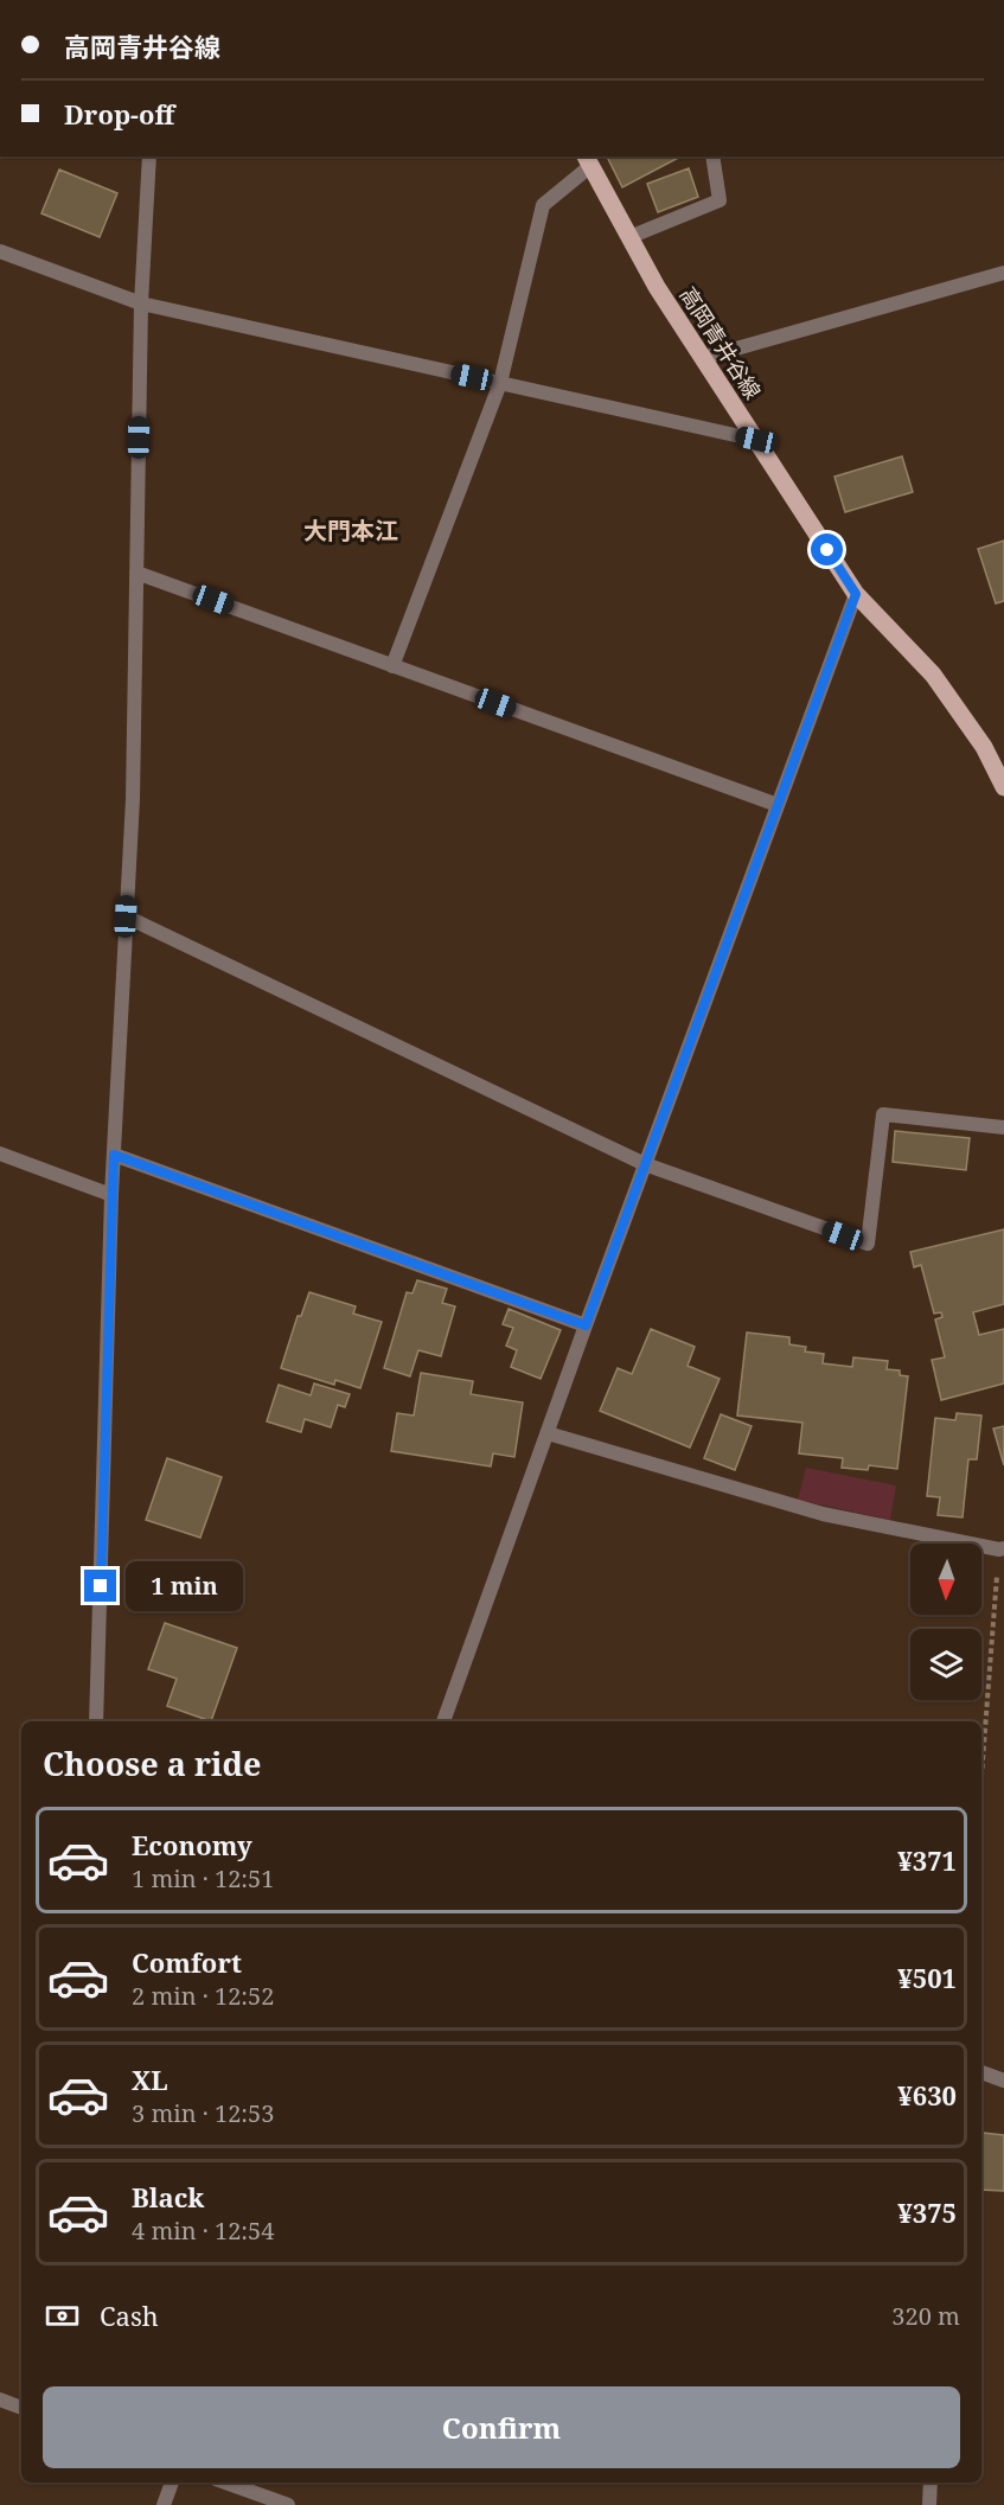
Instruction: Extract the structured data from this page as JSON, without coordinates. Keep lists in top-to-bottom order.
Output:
{
  "streets": {
    "main road": ["高岡青井谷線"]
  },
  "districts": ["大門本江"],
  "north": "bottom",
  "page": {
    "banner": ["高岡青井谷線", "Drop-off"],
    "bubble": "1 min",
    "heading": "Choose a ride",
    "list": [
      {
        "name": "Economy",
        "note": "1 min · 12:51",
        "value": "¥371"
      },
      {
        "name": "Comfort",
        "note": "2 min · 12:52",
        "value": "¥501"
      },
      {
        "name": "XL",
        "note": "3 min · 12:53",
        "value": "¥630"
      },
      {
        "name": "Black",
        "note": "4 min · 12:54",
        "value": "¥375"
      }
    ],
    "pay": ["Cash", "320 m"],
    "buttons": "Confirm"
  }
}
